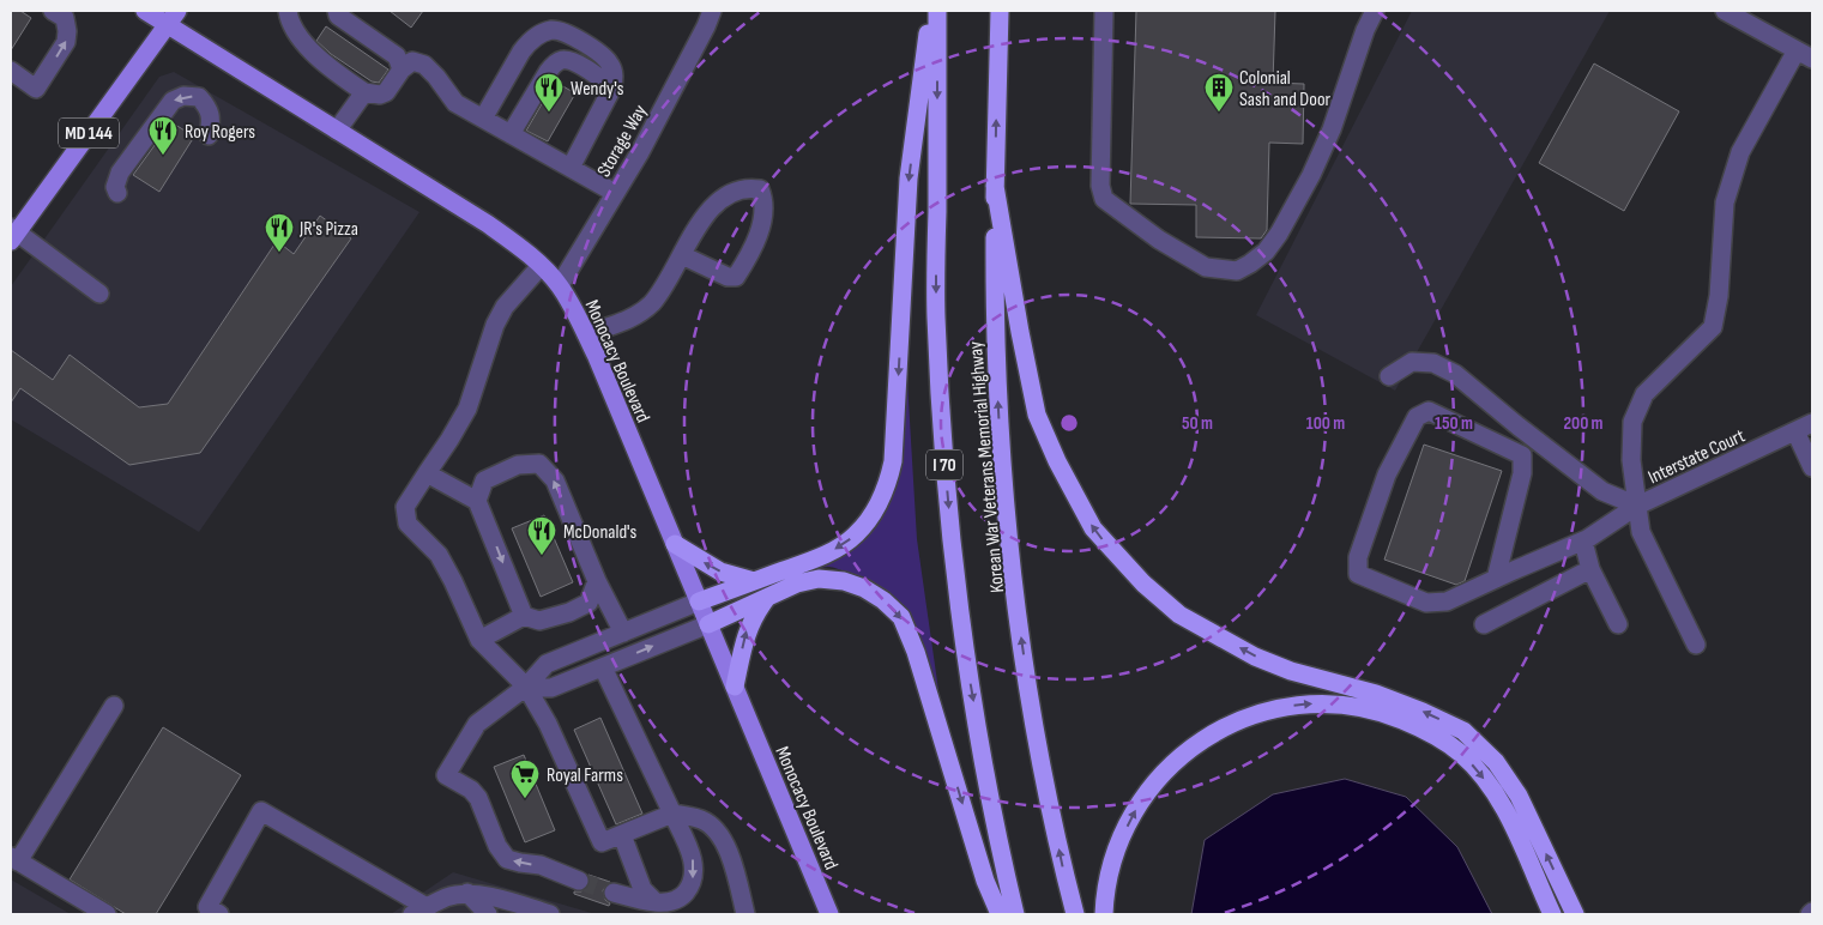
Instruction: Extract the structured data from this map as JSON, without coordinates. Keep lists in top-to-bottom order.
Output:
{
  "streets": {
    "highway": ["I 70", "Korean War Veterans Memorial Highway"],
    "main road": ["MD 144", "Monocacy Boulevard"],
    "street": ["Storage Way", "Interstate Court"]
  },
  "crossings": [
    ["MD 144", "Monocacy Boulevard"],
    ["Storage Way", "Monocacy Boulevard"]
  ],
  "places": {
    "restaurant": [
      "Wendy's",
      "Roy Rogers",
      "JR's Pizza",
      "McDonald's"
    ],
    "building": ["Colonial Sash and Door"],
    "supermarket": ["Royal Farms"]
  },
  "rings": [
    "50 m",
    "100 m",
    "150 m",
    "200 m"
  ]
}
